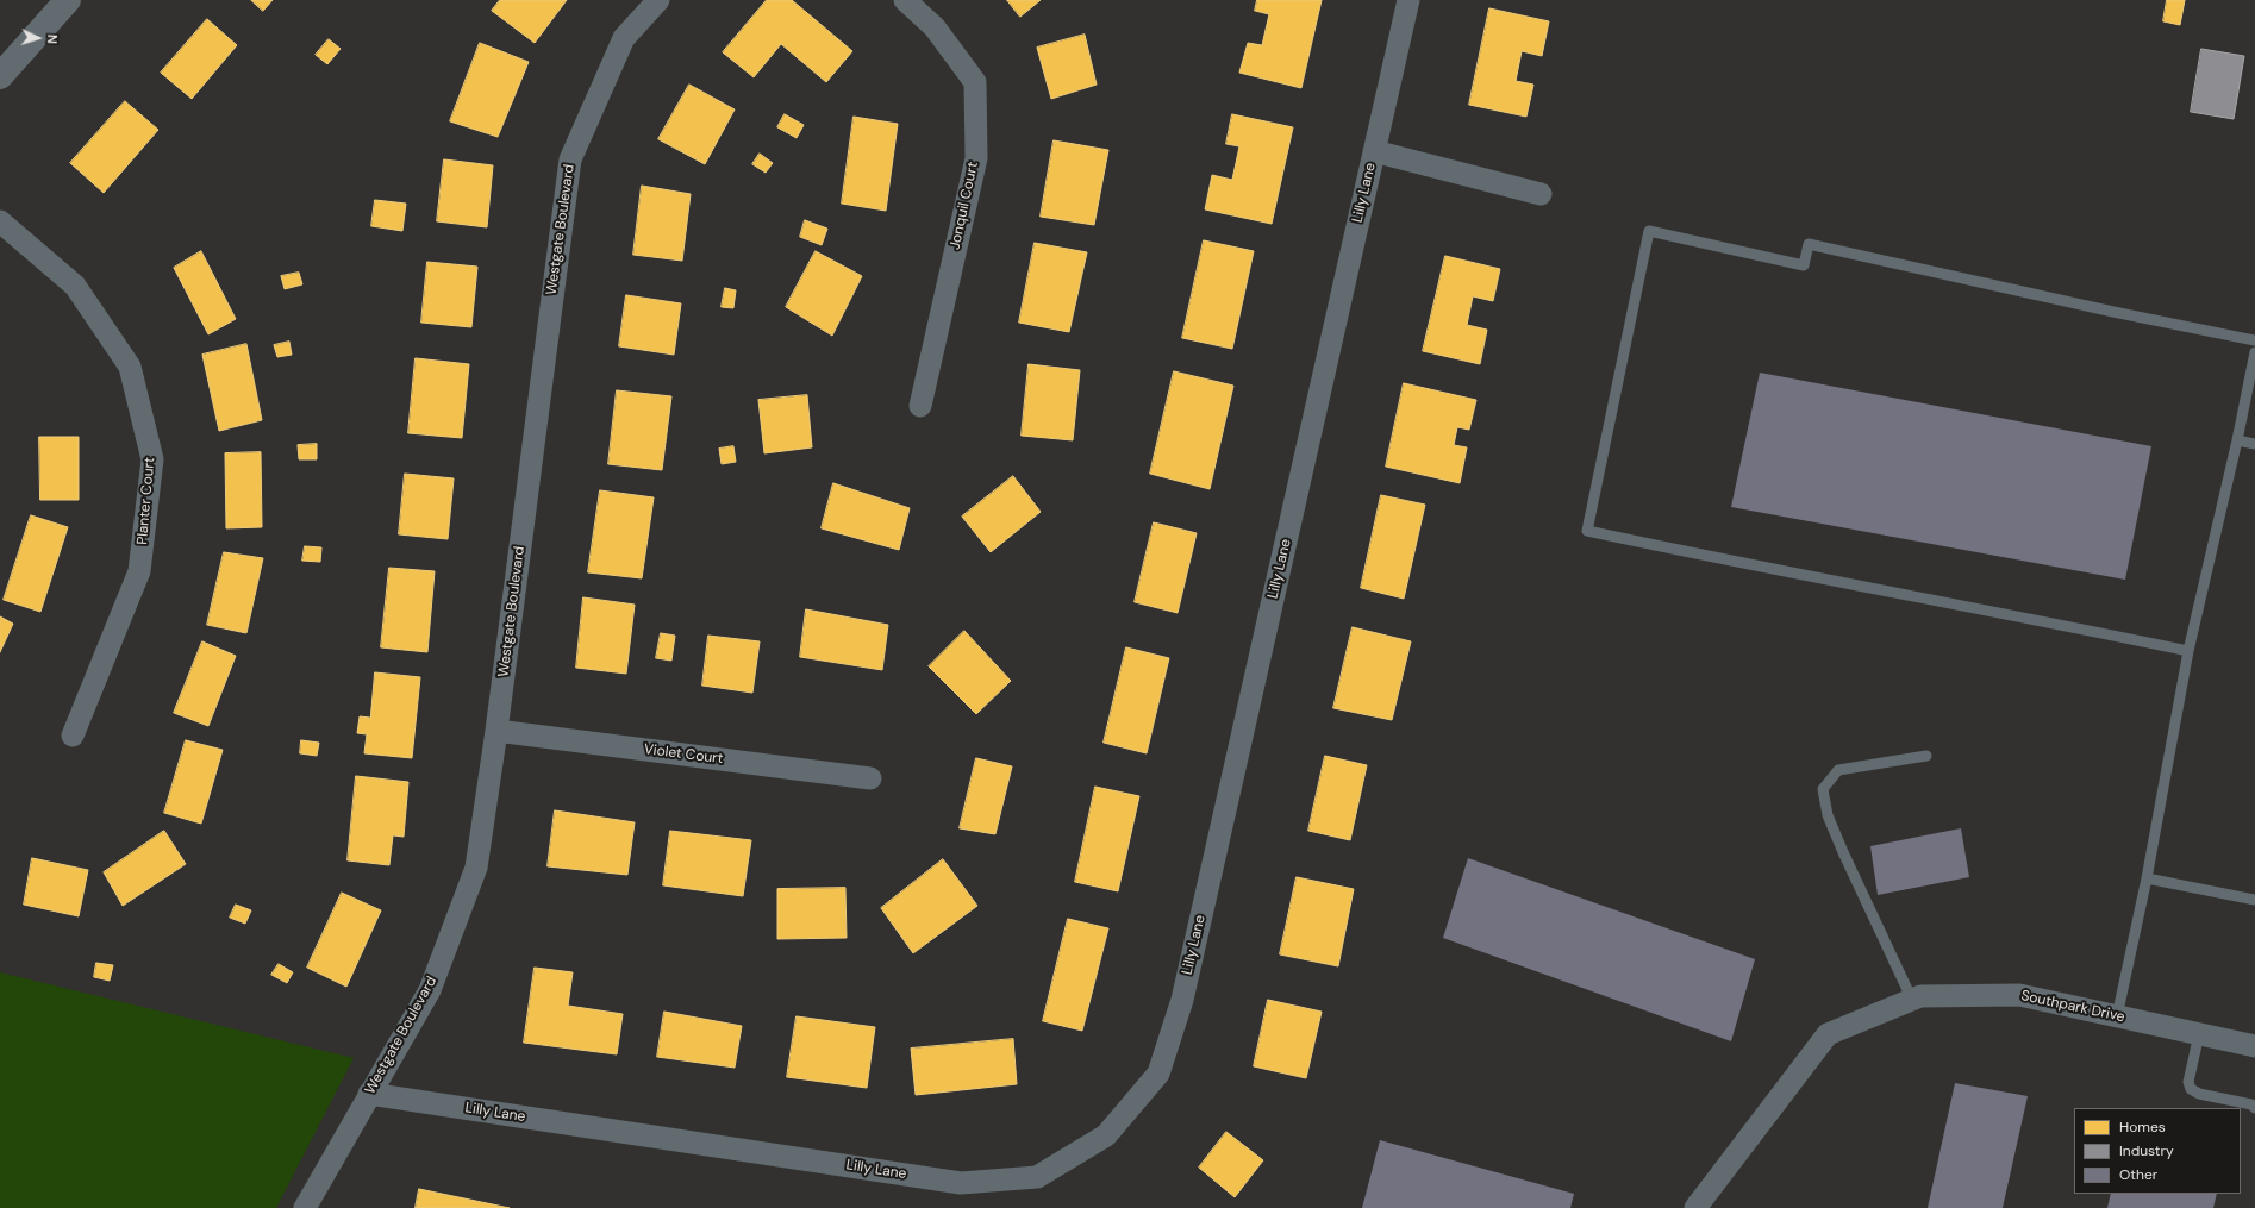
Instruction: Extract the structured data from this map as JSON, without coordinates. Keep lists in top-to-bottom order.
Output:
{
  "streets": {
    "street": [
      "Lilly Lane",
      "Jonquil Court",
      "Westgate Boulevard",
      "Planter Court",
      "Violet Court",
      "Southpark Drive"
    ]
  },
  "crossings": [
    ["Lilly Lane", "Westgate Boulevard"],
    ["Westgate Boulevard", "Violet Court"]
  ],
  "legend": ["Homes", "Industry", "Other"],
  "north": "right"
}
